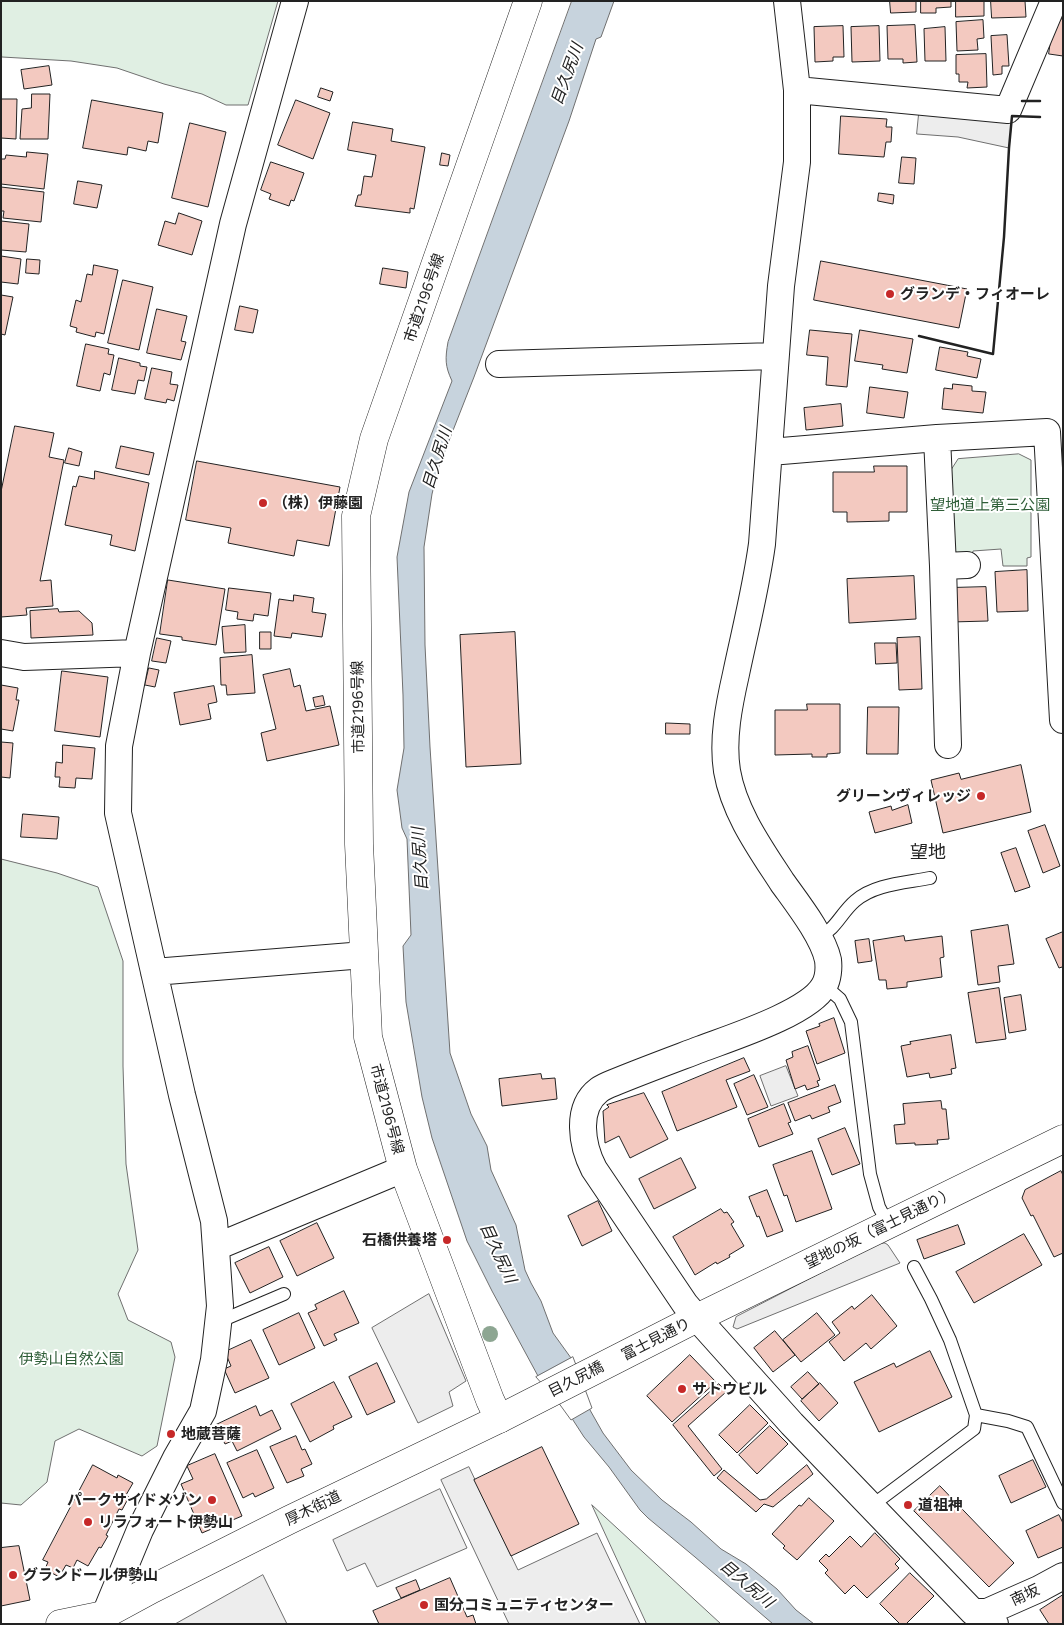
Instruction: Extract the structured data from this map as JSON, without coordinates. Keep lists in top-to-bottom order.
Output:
{
  "streets": {
    "street": [
      "市道2196号線",
      "望地の坂（富士見通り）",
      "富士見通り",
      "目久尻橋",
      "厚木街道",
      "南坂"
    ]
  },
  "crossings": [
    ["市道2196号線", "厚木街道"],
    ["望地の坂（富士見通り）", "富士見通り"],
    ["富士見通り", "目久尻橋"],
    ["目久尻橋", "厚木街道"]
  ],
  "districts": ["望地"],
  "water": ["目久尻川"],
  "parks": ["望地道上第三公園", "伊勢山自然公園"],
  "places": [
    "グランデ・フィオーレ",
    "（株）伊藤園",
    "グリーンヴィレッジ",
    "石橋供養塔",
    "サトウビル",
    "地蔵菩薩",
    "パークサイドメゾン",
    "道祖神",
    "リラフォート伊勢山",
    "グランドール伊勢山",
    "国分コミュニティセンター"
  ]
}
